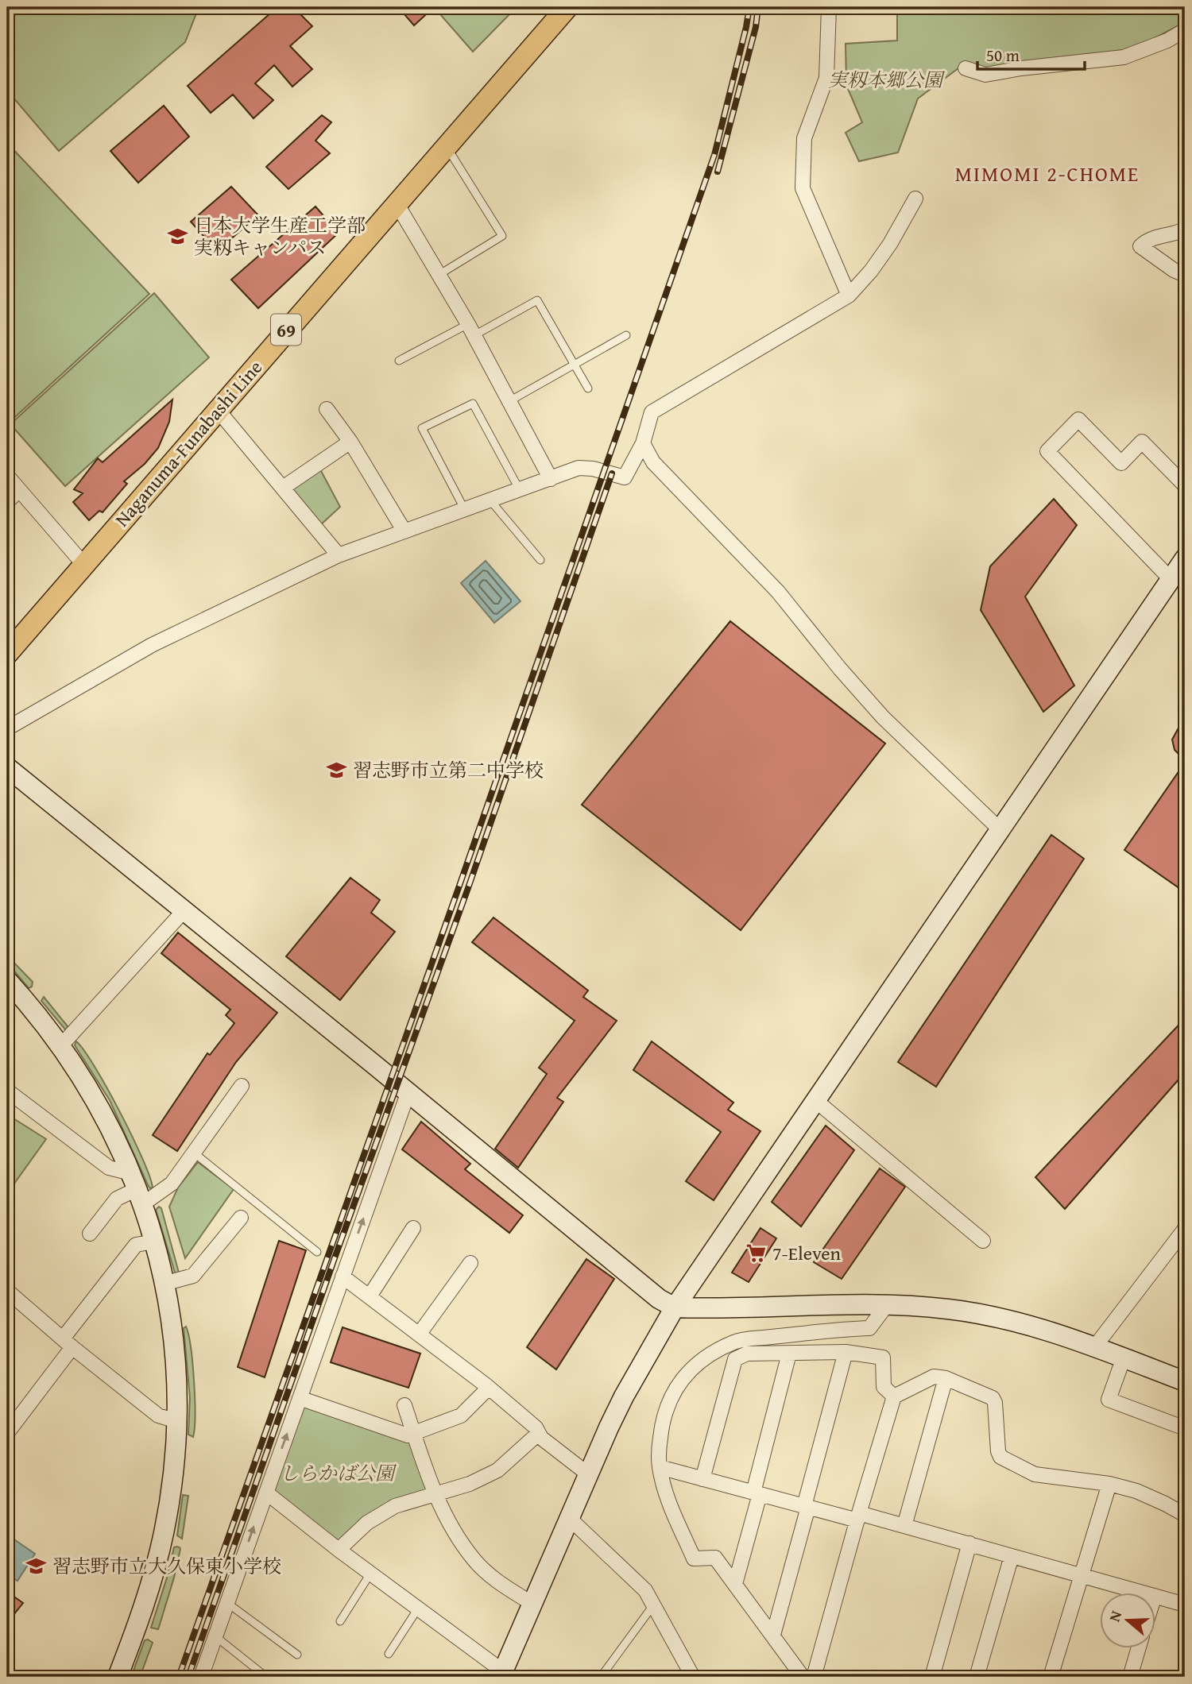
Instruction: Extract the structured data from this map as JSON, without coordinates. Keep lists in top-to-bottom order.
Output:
{
  "streets": {
    "main road": ["69", "Naganuma-Funabashi Line"]
  },
  "districts": ["MIMOMI 2-CHOME"],
  "parks": ["実籾本郷公園", "しらかば公園"],
  "places": {
    "school or university": ["日本大学生産工学部 実籾キャンパス", "習志野市立第二中学校", "習志野市立大久保東小学校"],
    "supermarket": ["7-Eleven"]
  },
  "scale_bar": "50 m",
  "north": "left"
}
